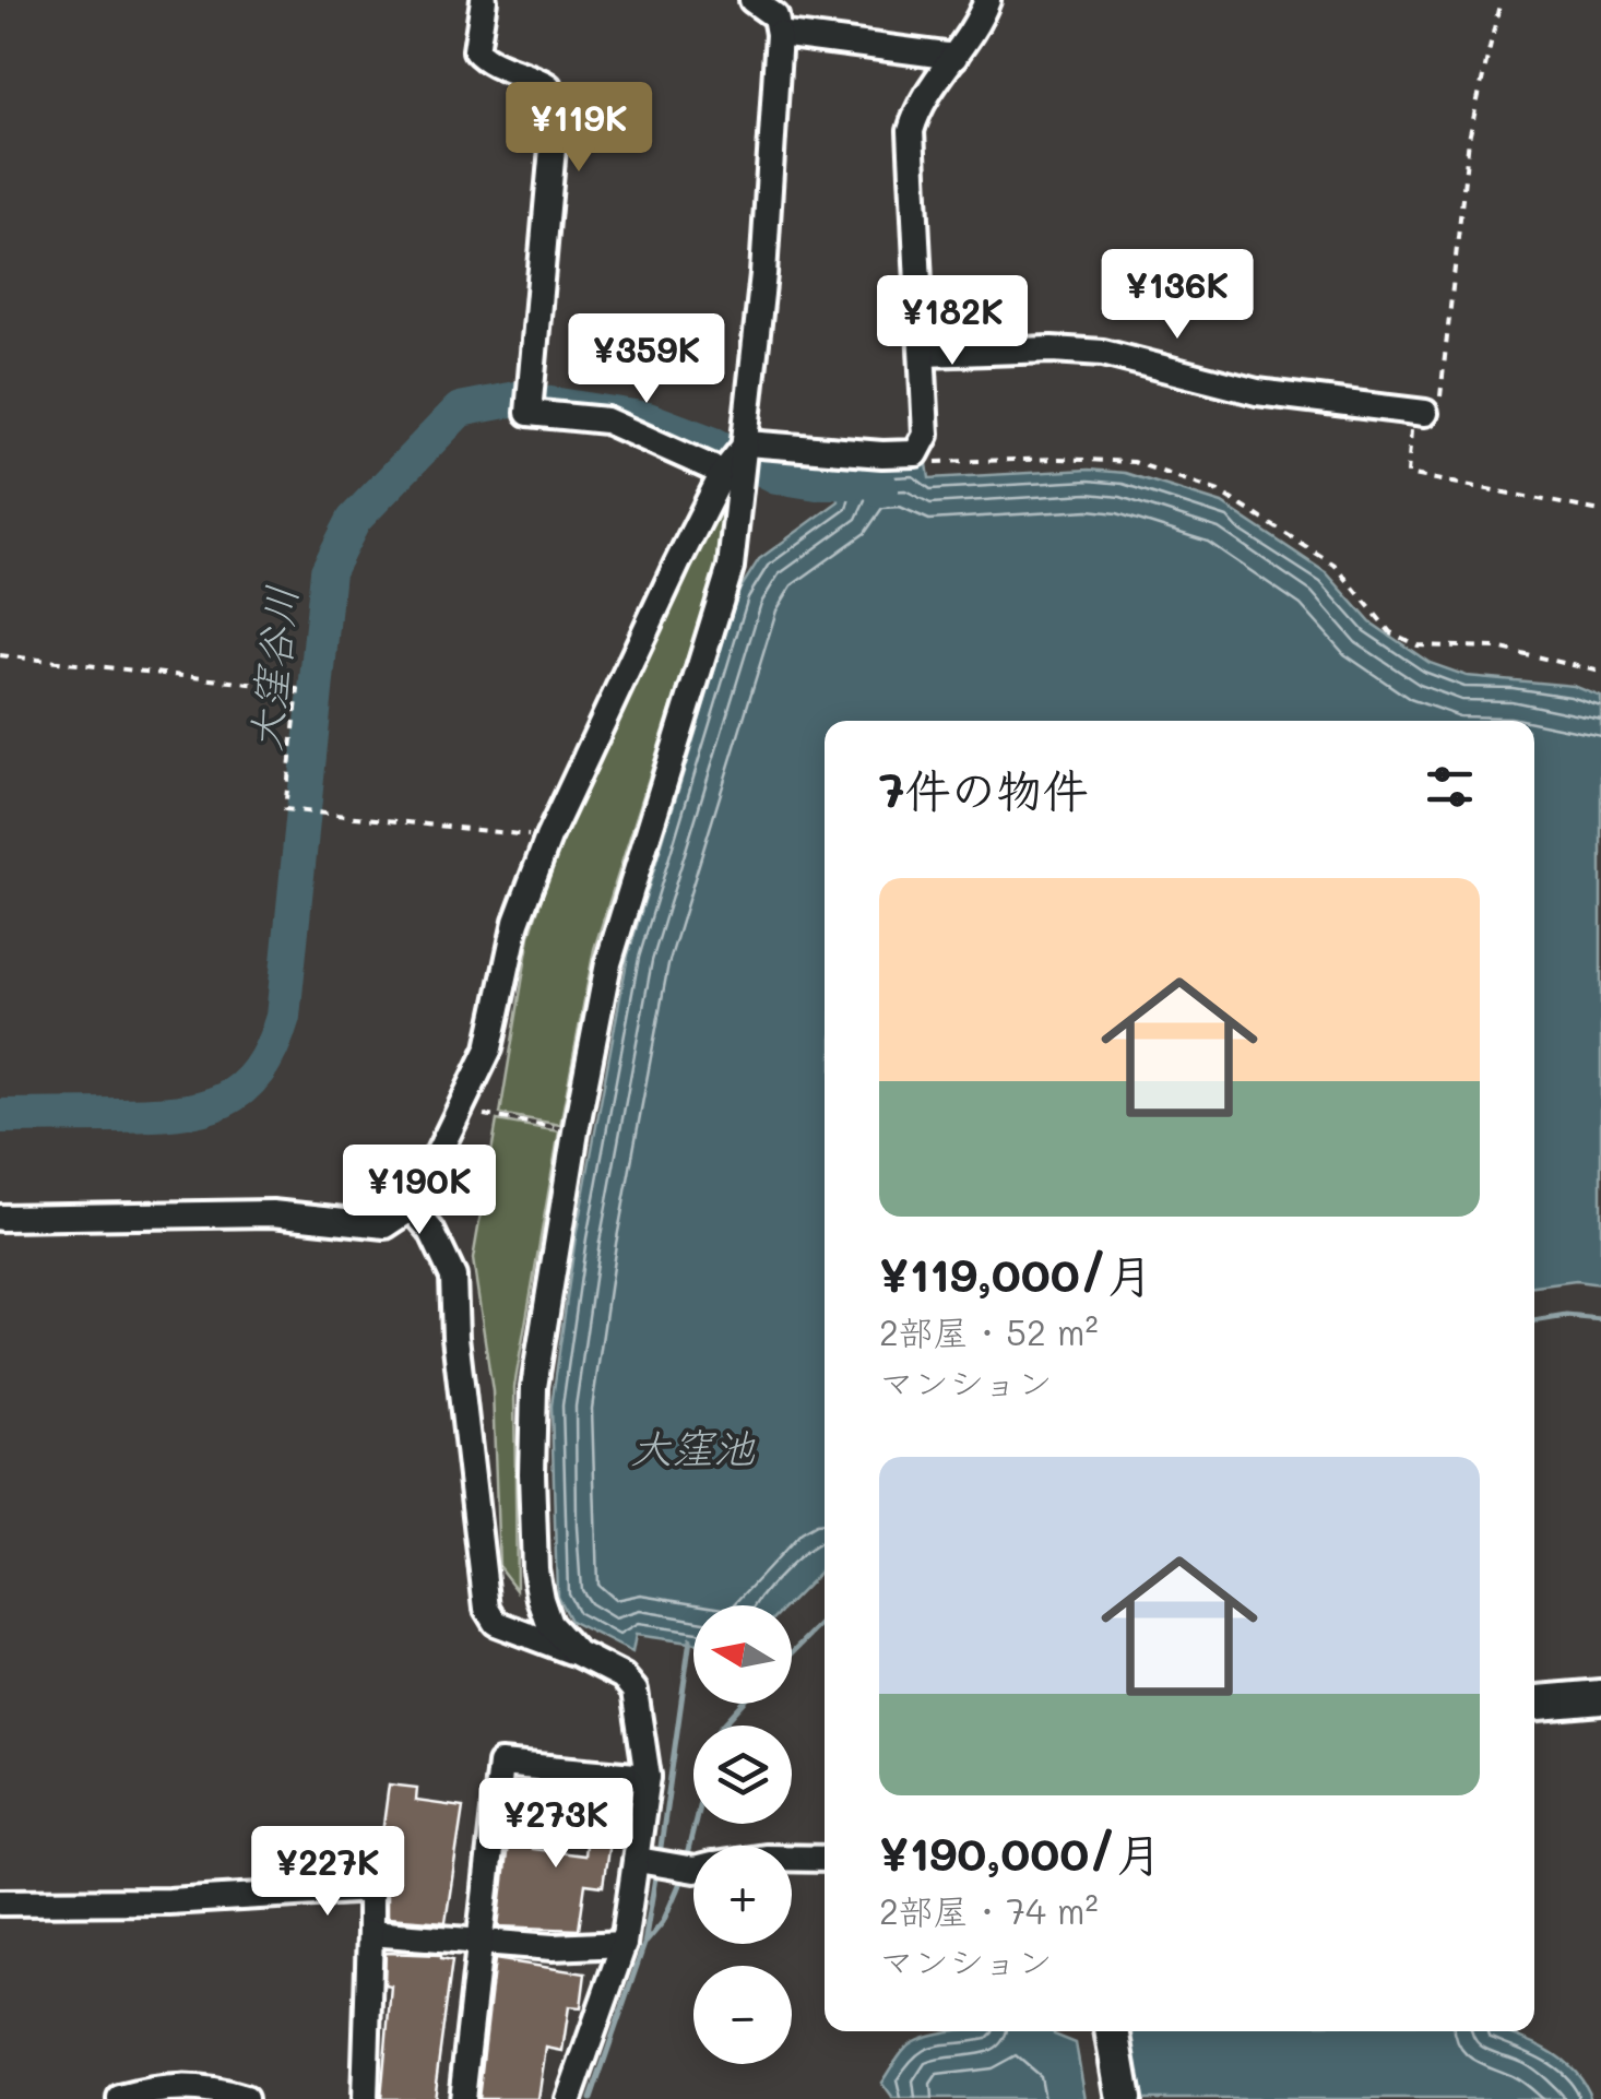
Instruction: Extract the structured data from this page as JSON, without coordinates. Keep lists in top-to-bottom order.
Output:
{
  "water": ["大窪谷川", "大窪池"],
  "north": "left",
  "page": {
    "price": [
      "¥119K",
      "¥136K",
      "¥182K",
      "¥359K",
      "¥190K",
      "¥273K",
      "¥227K"
    ],
    "heading": "7件の物件",
    "list": [
      {
        "name": "¥119,000/月",
        "note": "2部屋 · 52 m² · マンション"
      },
      {
        "name": "¥190,000/月",
        "note": "2部屋 · 74 m² · マンション"
      }
    ],
    "map_buttons": ["+", "−"]
  }
}
